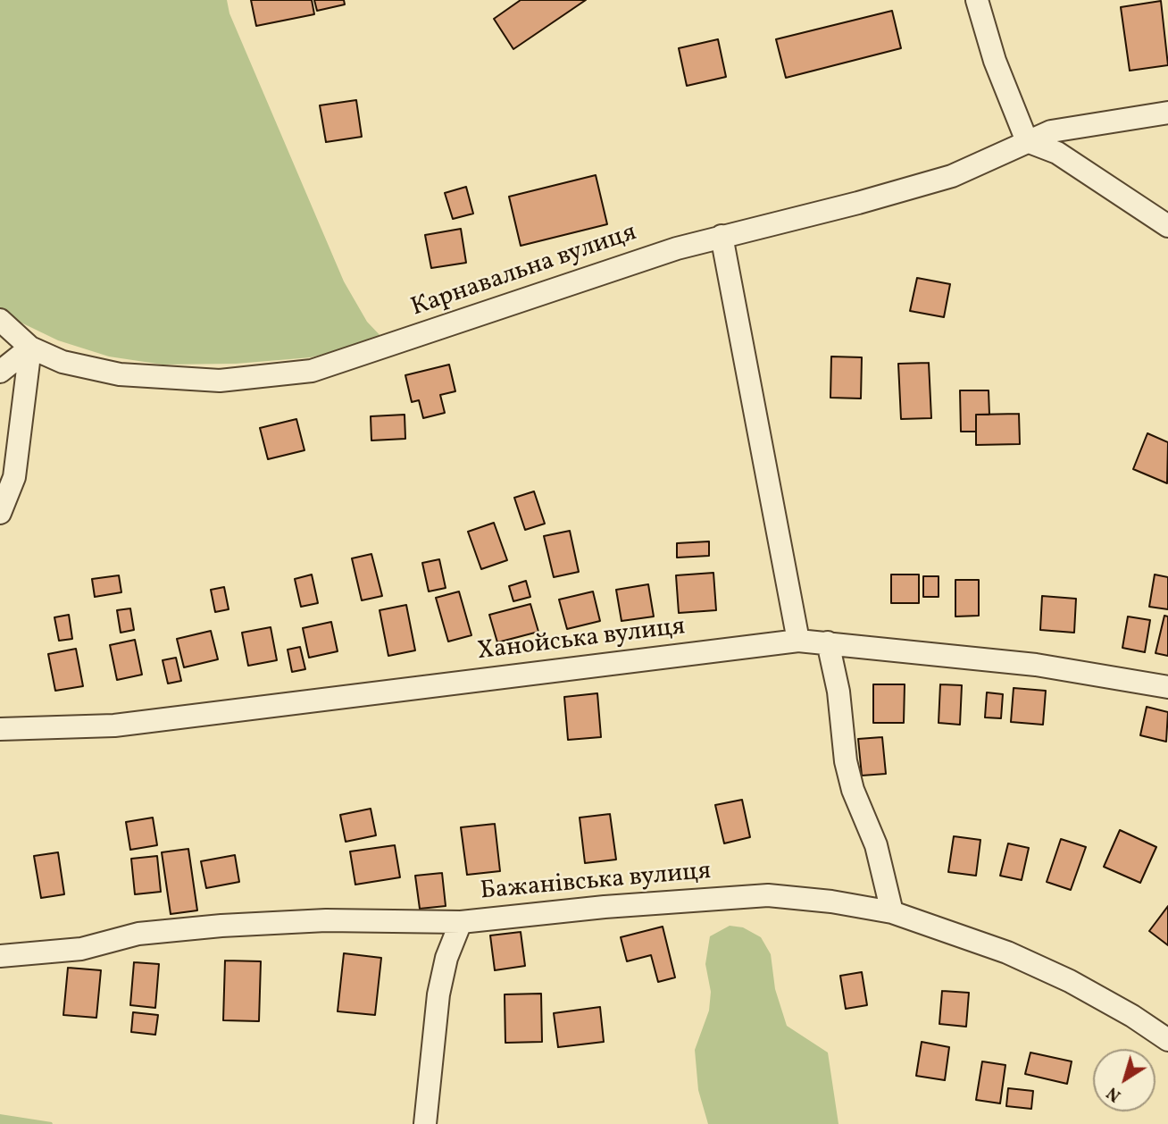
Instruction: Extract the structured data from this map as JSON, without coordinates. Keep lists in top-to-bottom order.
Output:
{
  "streets": {
    "street": ["Карнавальна вулиця", "Ханойська вулиця", "Бажанівська вулиця"]
  },
  "north": "bottom left"
}
